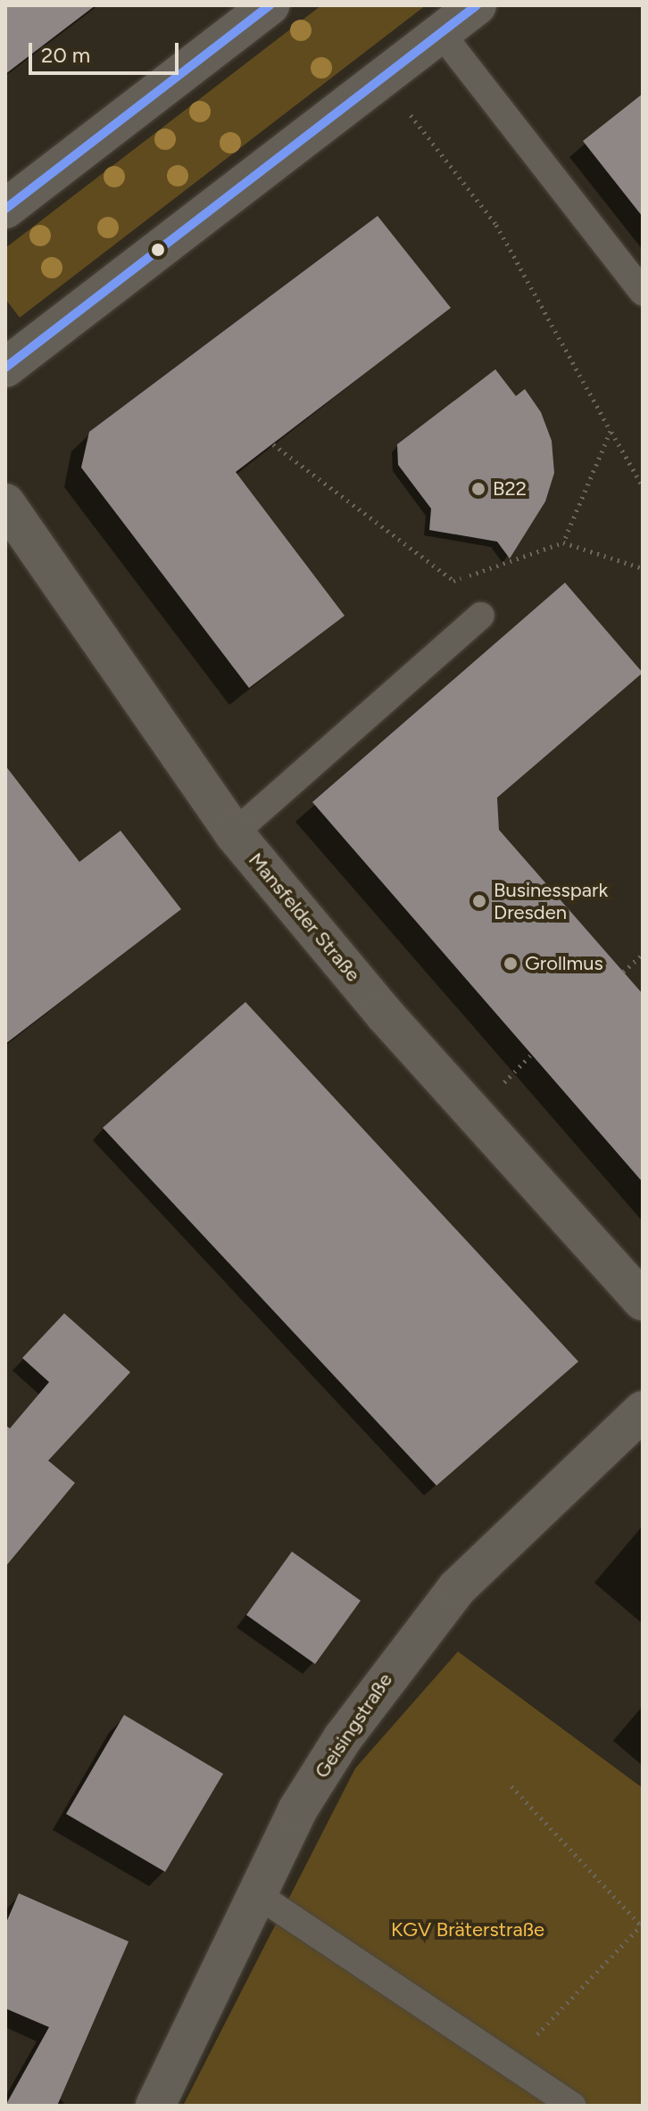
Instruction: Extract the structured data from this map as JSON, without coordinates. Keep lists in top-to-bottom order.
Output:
{
  "streets": {
    "street": ["Mansfelder Straße", "Geisingstraße"]
  },
  "parks": ["KGV Bräterstraße"],
  "places": ["B22", "Businesspark Dresden", "Grollmus"],
  "scale_bar": "20 m"
}
